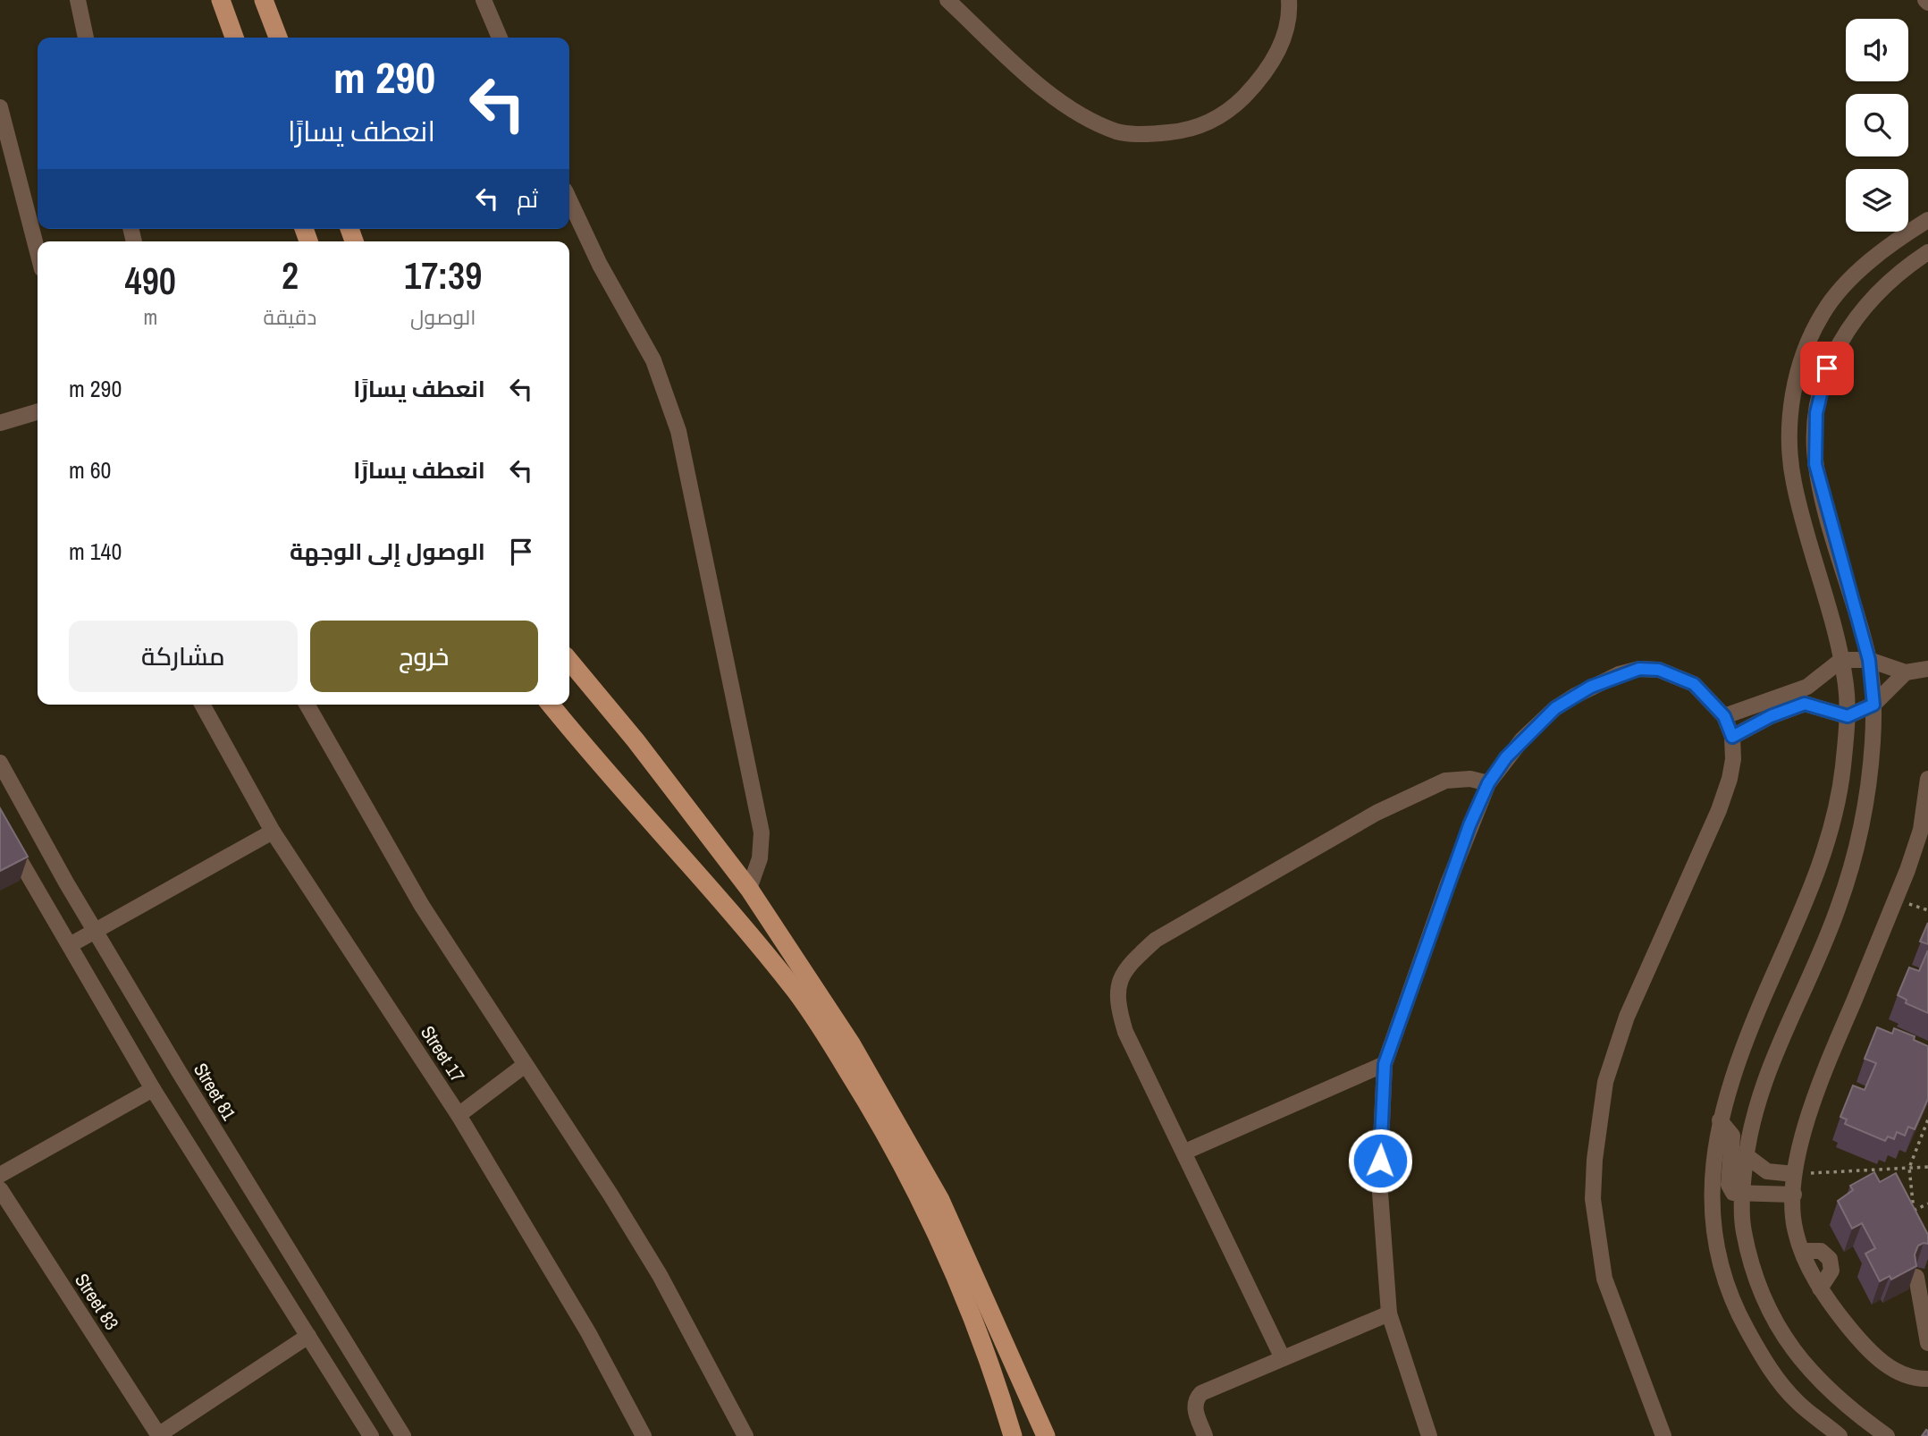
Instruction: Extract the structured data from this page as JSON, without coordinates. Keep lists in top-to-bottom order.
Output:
{
  "streets": {
    "street": ["Street 17", "Street 81", "Street 83"]
  },
  "page": {
    "turn": ["290 m", "انعطف يسارًا"],
    "then": "ثم",
    "eta": [
      "17:39",
      "الوصول",
      "2",
      "دقيقة",
      "490",
      "m"
    ],
    "list": [
      {
        "name": "انعطف يسارًا",
        "value": "290 m"
      },
      {
        "name": "انعطف يسارًا",
        "value": "60 m"
      },
      {
        "name": "الوصول إلى الوجهة",
        "value": "140 m"
      }
    ],
    "buttons": ["خروج", "مشاركة"]
  }
}
